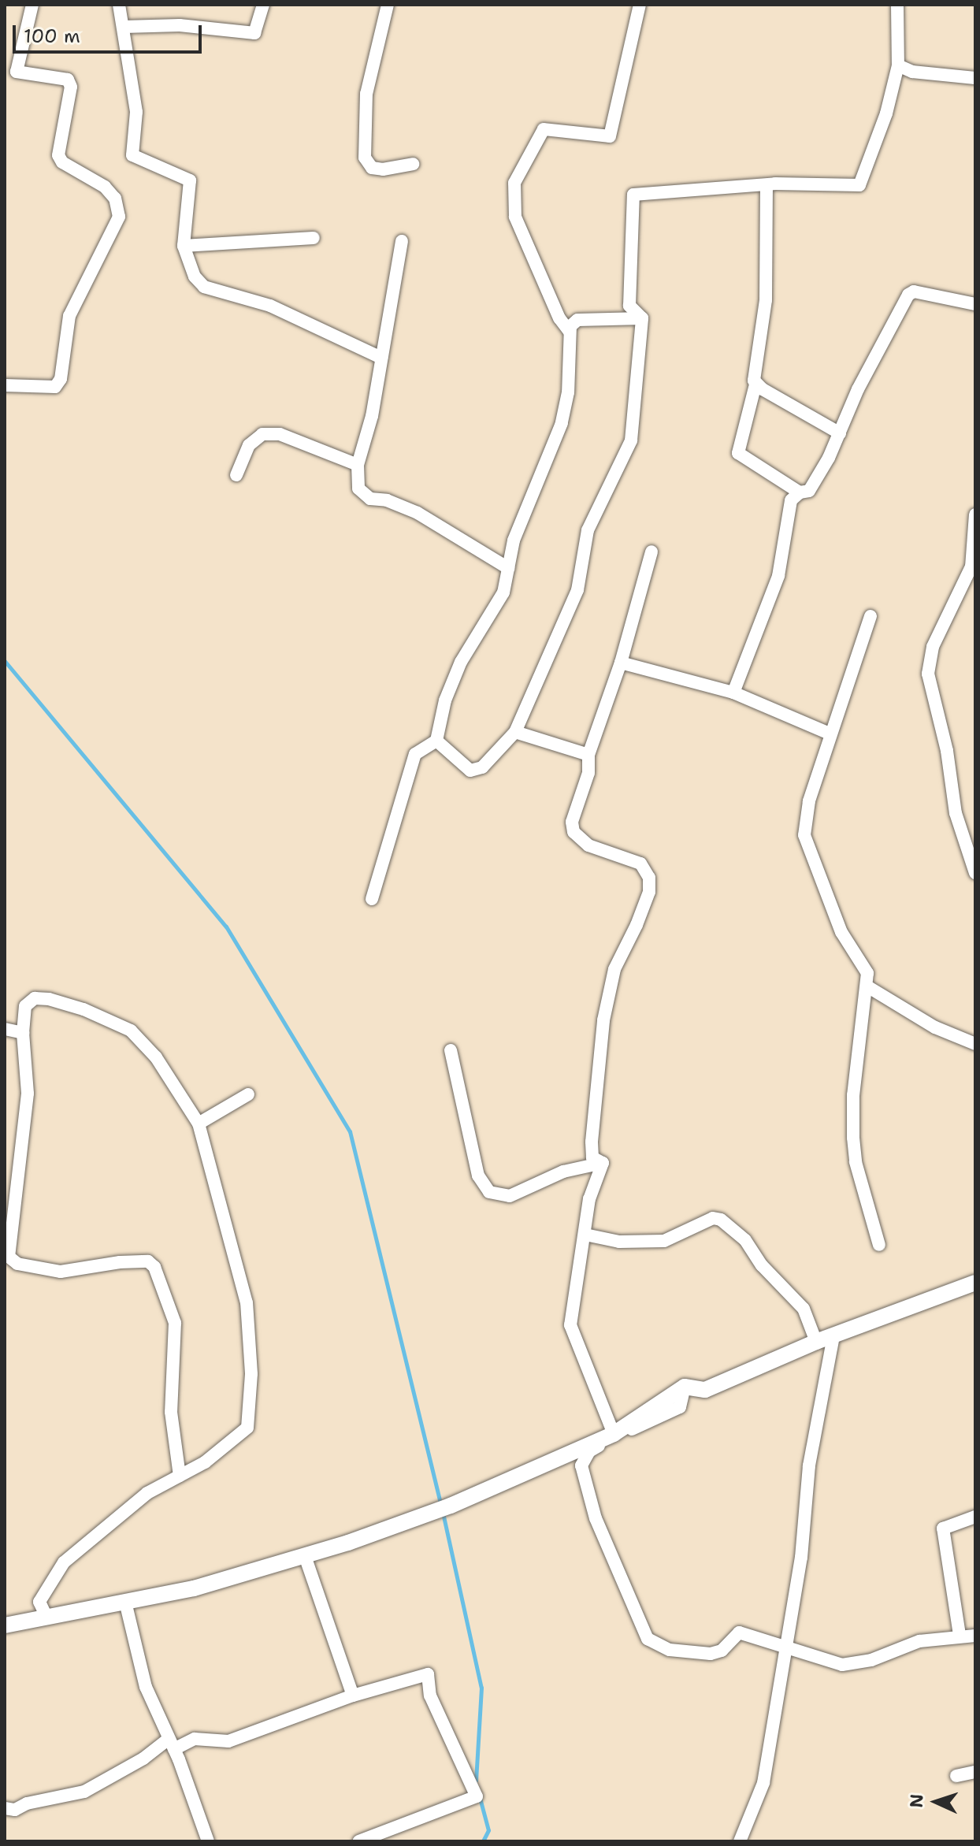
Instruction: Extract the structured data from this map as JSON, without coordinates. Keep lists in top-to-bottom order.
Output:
{
  "scale_bar": "100 m",
  "north": "left"
}
